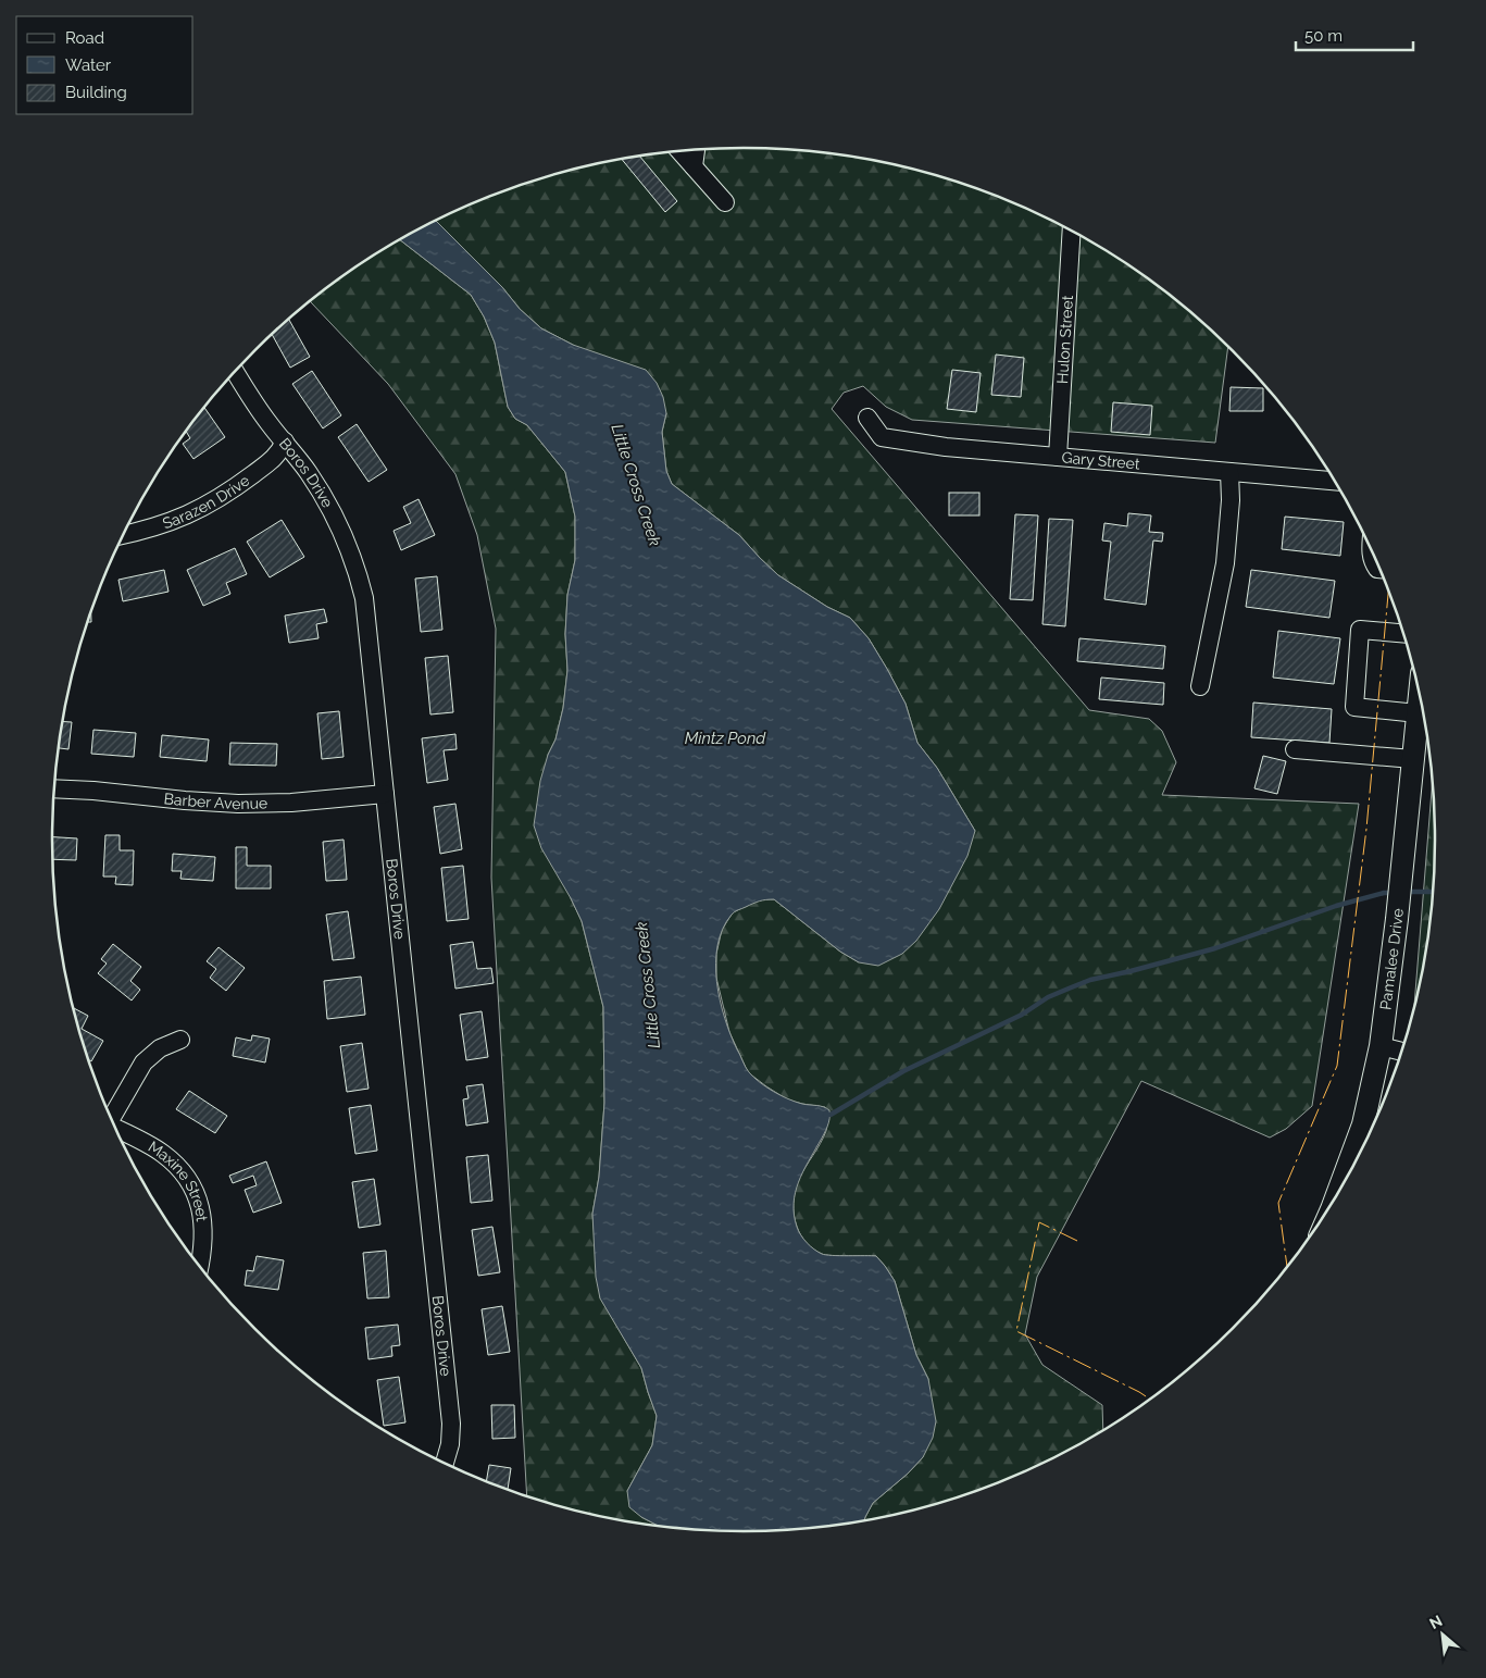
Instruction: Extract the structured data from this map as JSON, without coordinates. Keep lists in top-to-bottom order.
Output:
{
  "streets": {
    "main road": ["Pamalee Drive"],
    "street": [
      "Hulon Street",
      "Gary Street",
      "Boros Drive",
      "Sarazen Drive",
      "Barber Avenue",
      "Maxine Street"
    ]
  },
  "crossings": [
    ["Hulon Street", "Gary Street"],
    ["Boros Drive", "Sarazen Drive"],
    ["Boros Drive", "Barber Avenue"]
  ],
  "water": ["Little Cross Creek", "Mintz Pond"],
  "legend": ["Road", "Water", "Building"],
  "scale_bar": "50 m",
  "north": "top left"
}
